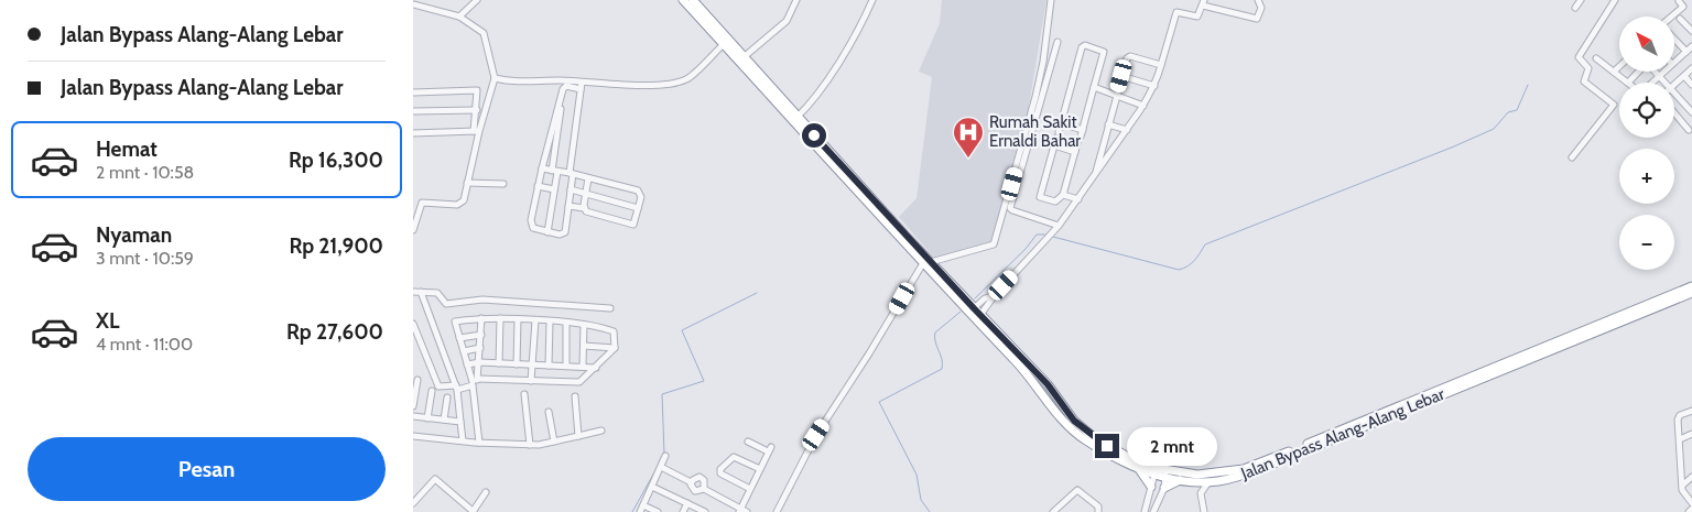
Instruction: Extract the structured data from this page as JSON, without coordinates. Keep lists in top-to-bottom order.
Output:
{
  "streets": {
    "highway": ["Jalan Bypass Alang-Alang Lebar"]
  },
  "places": {
    "hospital": ["Rumah Sakit Ernaldi Bahar"]
  },
  "north": "top left",
  "page": {
    "banner": ["Jalan Bypass Alang-Alang Lebar", "Jalan Bypass Alang-Alang Lebar"],
    "map_buttons": ["+", "−"],
    "list": [
      {
        "name": "Hemat",
        "note": "2 mnt · 10:58",
        "value": "Rp 16,300"
      },
      {
        "name": "Nyaman",
        "note": "3 mnt · 10:59",
        "value": "Rp 21,900"
      },
      {
        "name": "XL",
        "note": "4 mnt · 11:00",
        "value": "Rp 27,600"
      }
    ],
    "buttons": "Pesan",
    "bubble": "2 mnt"
  }
}
